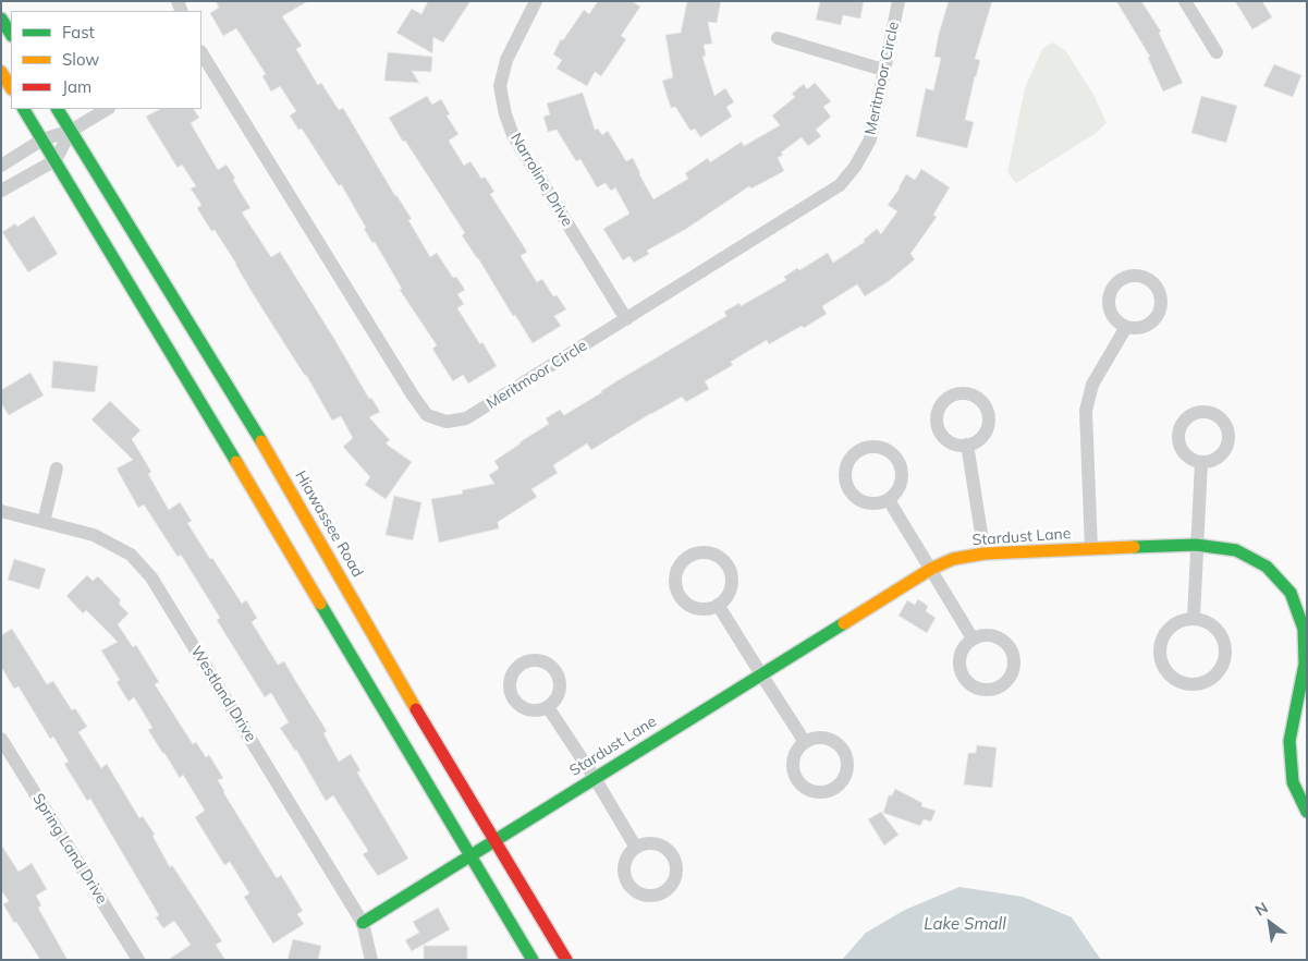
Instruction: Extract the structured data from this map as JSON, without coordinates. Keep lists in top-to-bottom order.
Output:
{
  "streets": {
    "street": [
      "Meritmoor Circle",
      "Narroline Drive",
      "Hiawassee Road",
      "Stardust Lane",
      "Westland Drive",
      "Spring Land Drive"
    ]
  },
  "crossings": [
    ["Meritmoor Circle", "Narroline Drive"],
    ["Hiawassee Road", "Stardust Lane"],
    ["Stardust Lane", "Westland Drive"]
  ],
  "water": ["Lake Small"],
  "legend": ["Fast", "Slow", "Jam"],
  "north": "top left"
}
